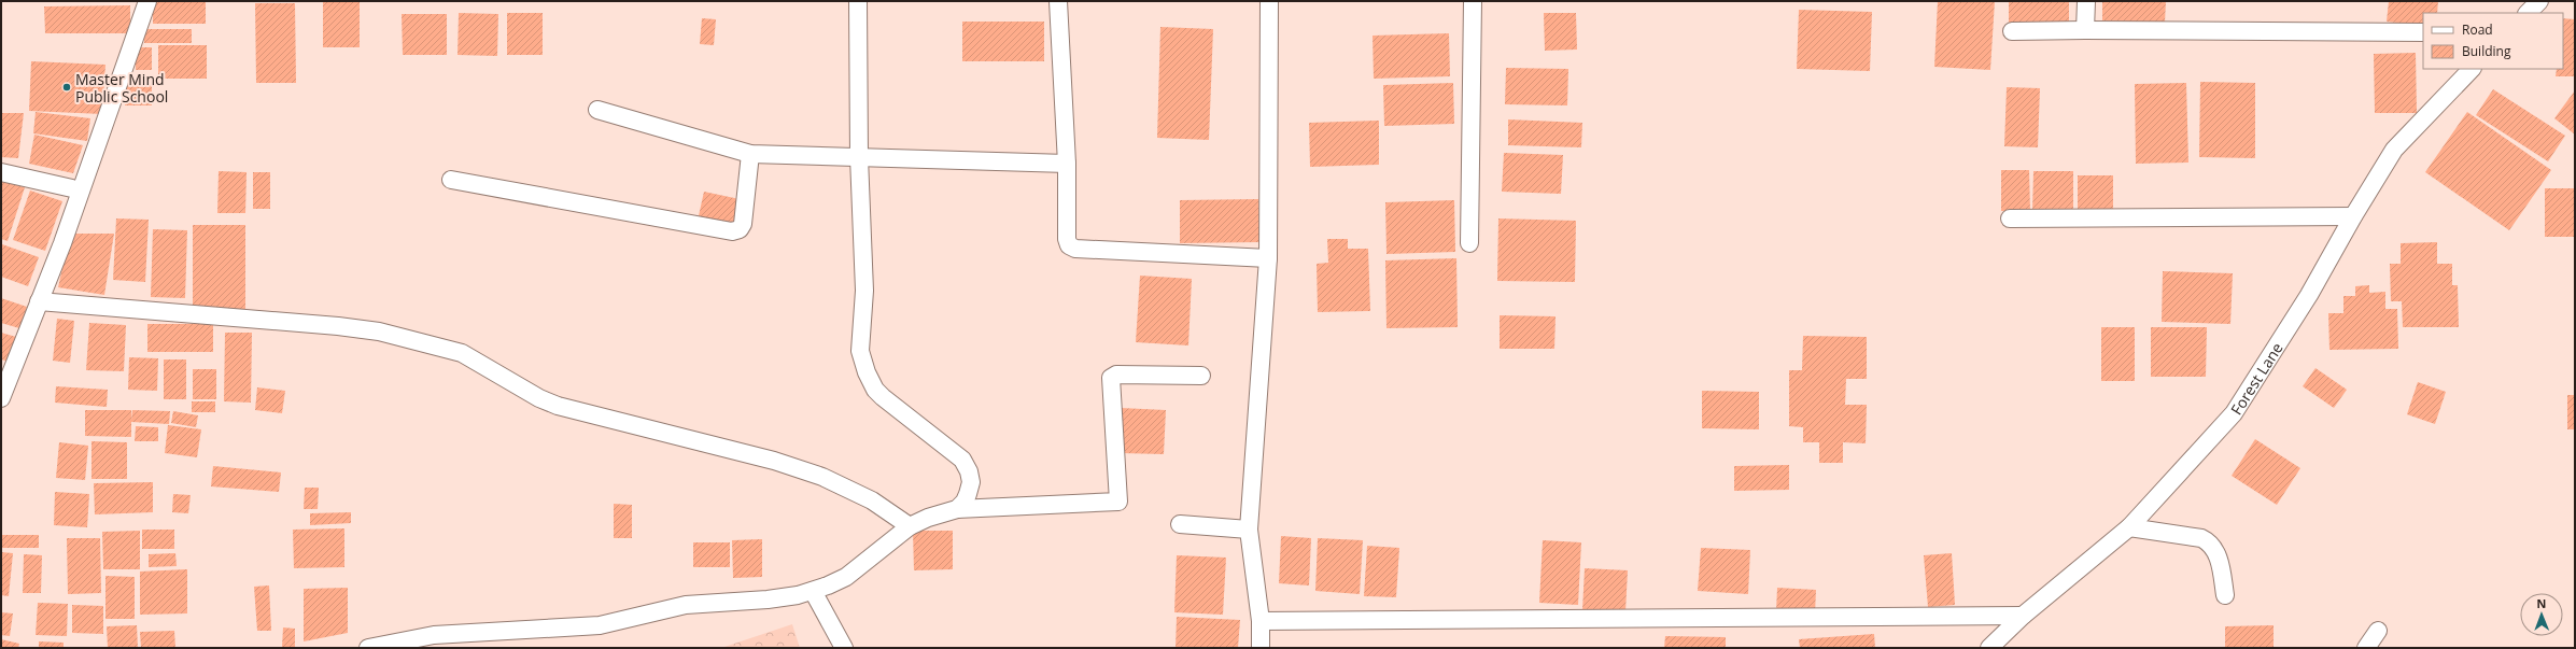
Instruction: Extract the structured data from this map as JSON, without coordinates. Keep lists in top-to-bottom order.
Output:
{
  "streets": {
    "street": ["Forest Lane"]
  },
  "places": ["Master Mind Public School"],
  "legend": ["Road", "Building"],
  "north": "top"
}
